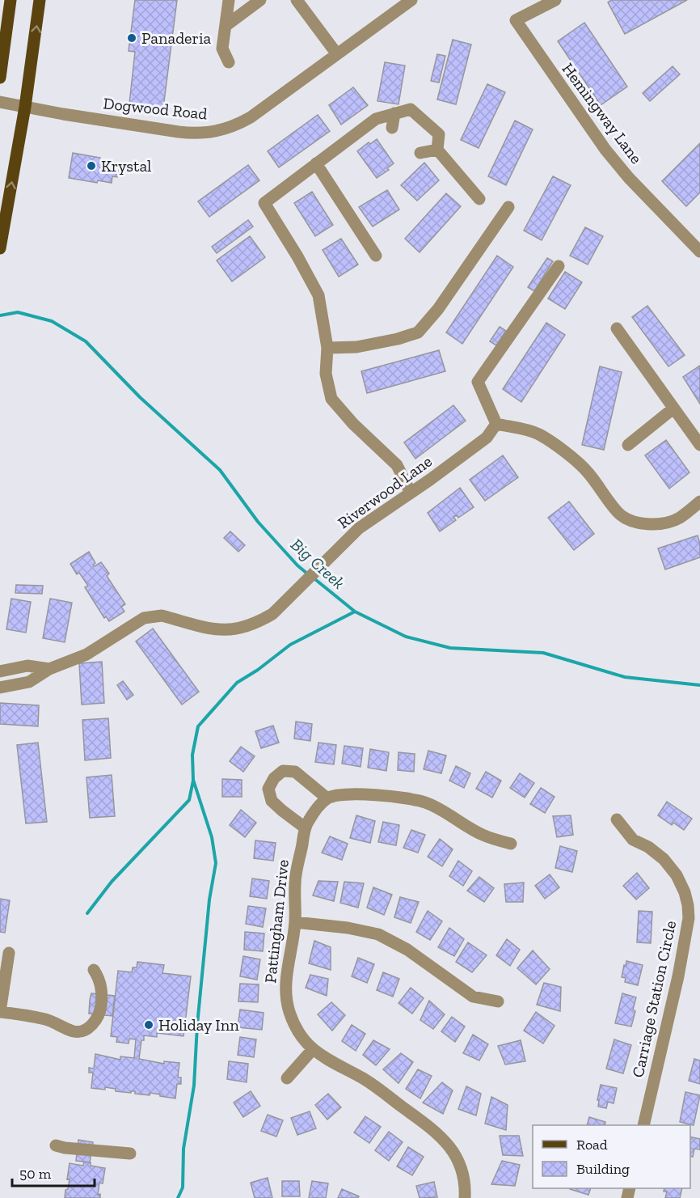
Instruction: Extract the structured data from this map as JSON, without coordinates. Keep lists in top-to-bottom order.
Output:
{
  "streets": {
    "street": [
      "Dogwood Road",
      "Hemingway Lane",
      "Riverwood Lane",
      "Pattingham Drive",
      "Carriage Station Circle"
    ]
  },
  "water": ["Big Creek"],
  "places": ["Panaderia", "Krystal", "Holiday Inn"],
  "legend": ["Road", "Building"],
  "scale_bar": "50 m"
}
